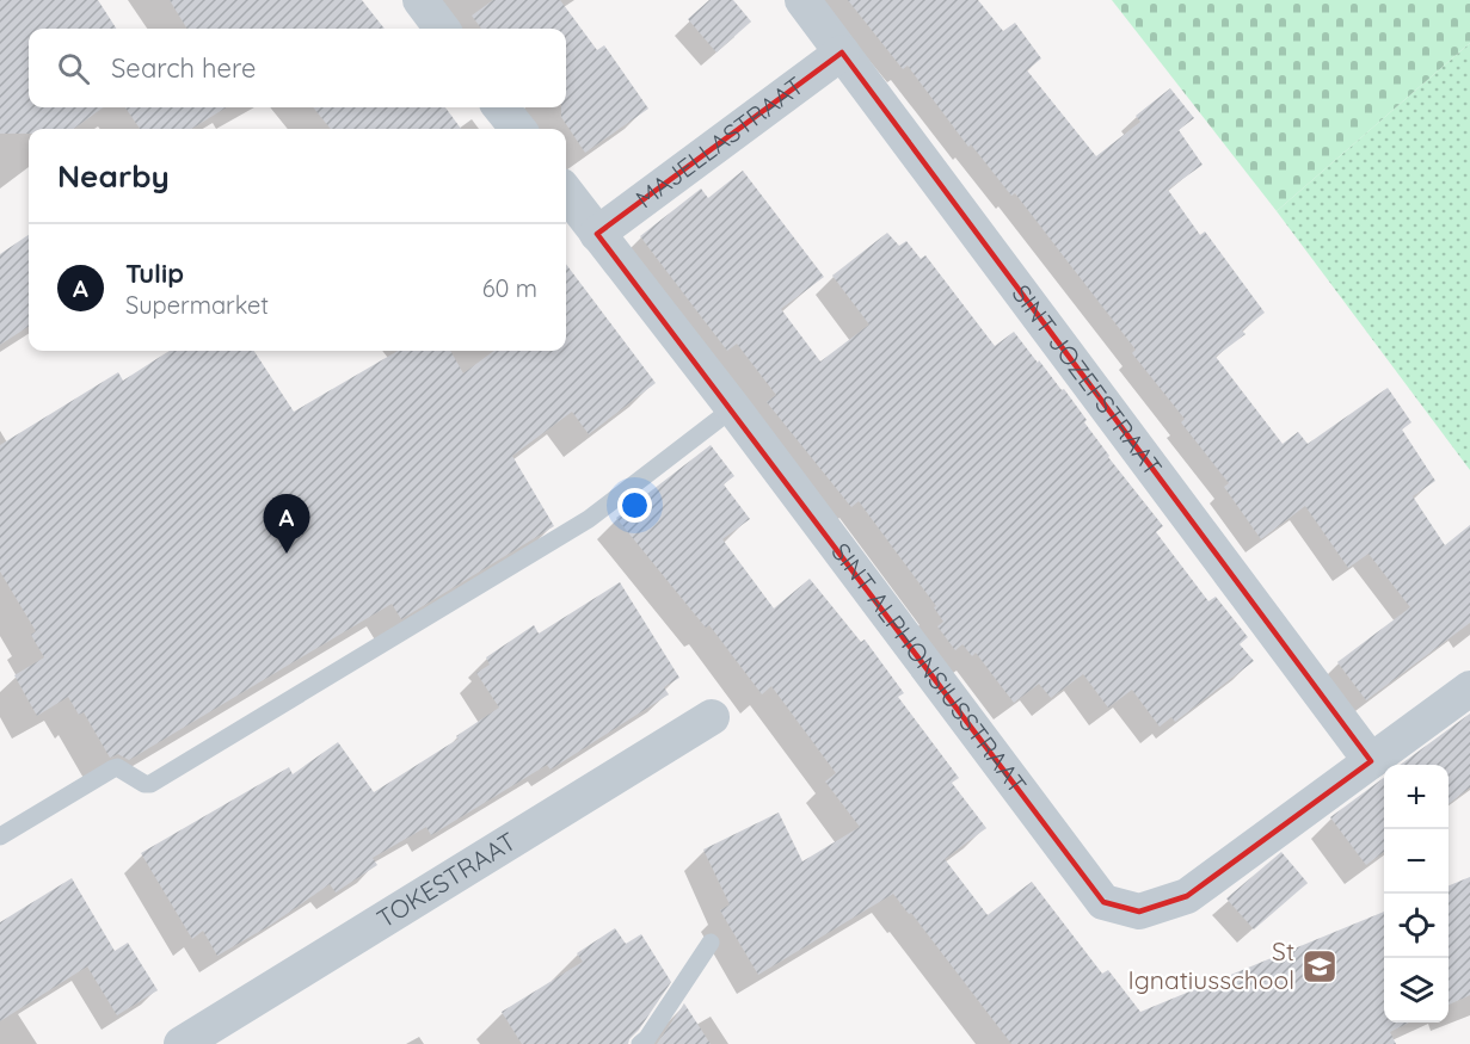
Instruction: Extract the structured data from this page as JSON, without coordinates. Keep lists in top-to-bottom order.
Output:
{
  "streets": {
    "street": [
      "MAJELLASTRAAT",
      "SINT JOZEFSTRAAT",
      "SINT ALPHONSIUSSTRAAT",
      "TOKESTRAAT"
    ]
  },
  "crossings": [
    ["MAJELLASTRAAT", "SINT JOZEFSTRAAT"],
    ["MAJELLASTRAAT", "SINT ALPHONSIUSSTRAAT"],
    ["SINT JOZEFSTRAAT", "SINT ALPHONSIUSSTRAAT"]
  ],
  "places": {
    "school or university": ["St Ignatiusschool"]
  },
  "page": {
    "search": "Search here",
    "heading": "Nearby",
    "list": [
      {
        "mark": "A",
        "name": "Tulip",
        "note": "Supermarket",
        "value": "60 m"
      }
    ],
    "pins": "A",
    "map_buttons": ["+", "−"]
  }
}
